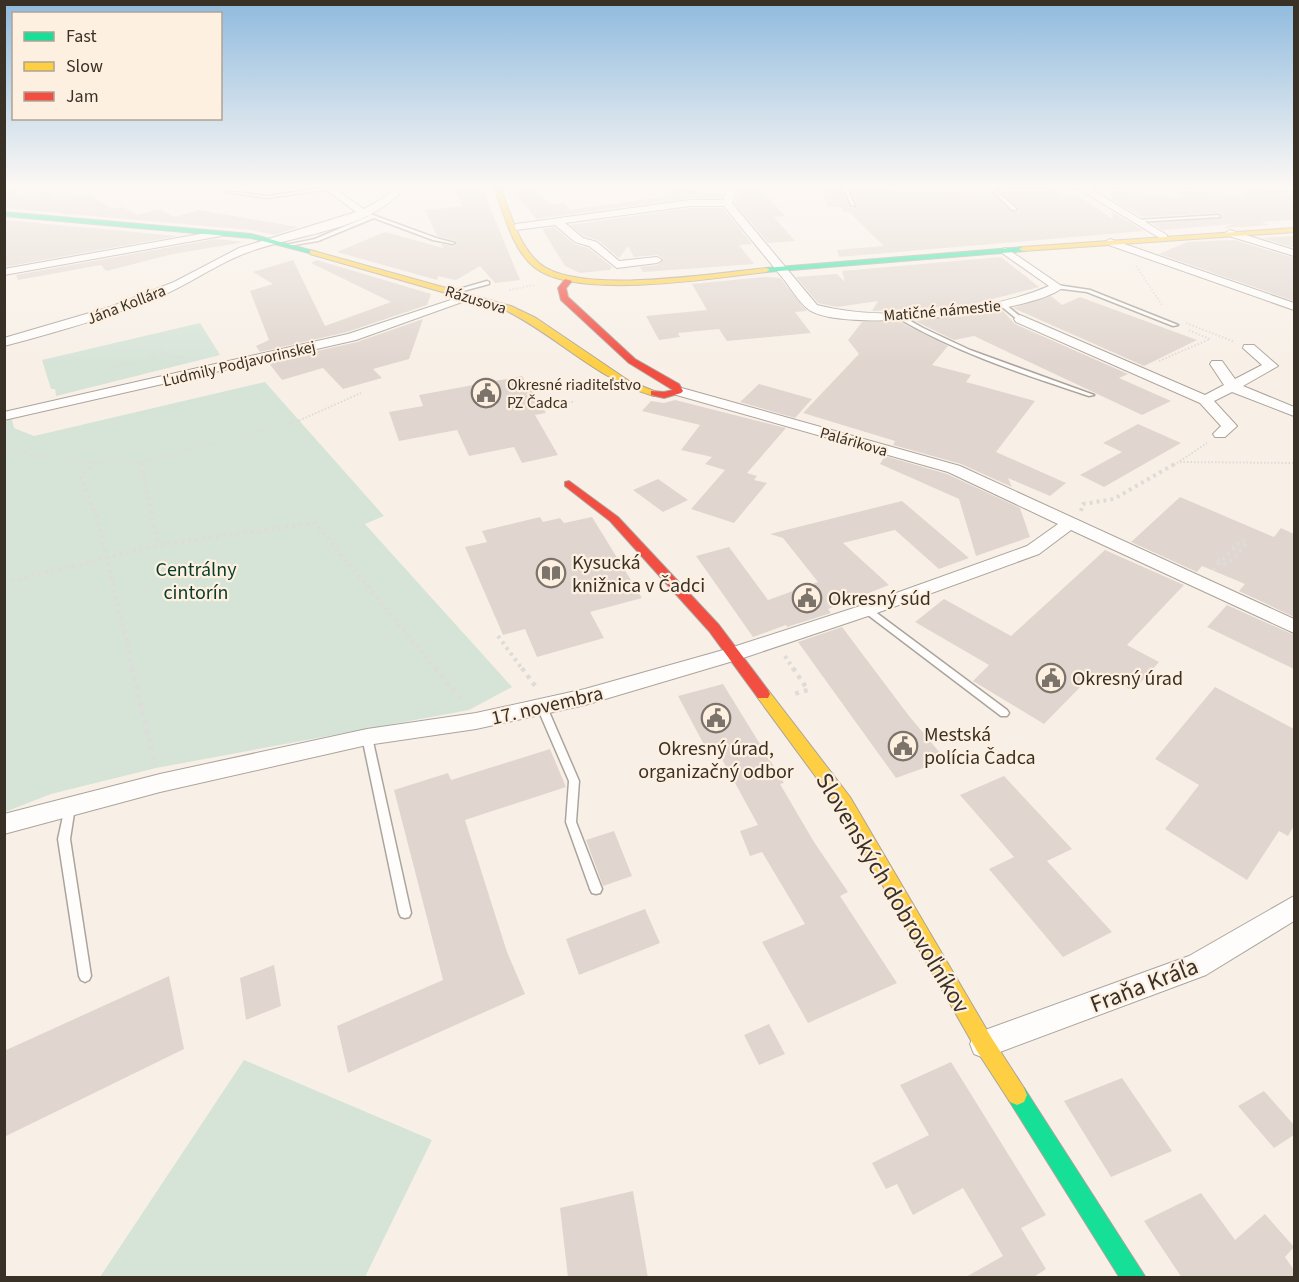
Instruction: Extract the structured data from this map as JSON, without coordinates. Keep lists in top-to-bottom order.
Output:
{
  "streets": {
    "street": [
      "Rázusova",
      "Jána Kollára",
      "Matičné námestie",
      "Ľudmily Podjavorinskej",
      "Palárikova",
      "17. novembra",
      "Slovenských dobrovoľníkov",
      "Fraňa Kráľa"
    ]
  },
  "crossings": [
    ["Rázusova", "Ľudmily Podjavorinskej"],
    ["Rázusova", "Palárikova"],
    ["Palárikova", "17. novembra"],
    ["17. novembra", "Slovenských dobrovoľníkov"],
    ["Slovenských dobrovoľníkov", "Fraňa Kráľa"]
  ],
  "parks": ["Centrálny cintorín"],
  "places": {
    "public building": [
      "Okresné riaditeľstvo PZ Čadca",
      "Okresný súd",
      "Okresný úrad",
      "Okresný úrad, organizačný odbor",
      "Mestská polícia Čadca"
    ],
    "library": ["Kysucká knižnica v Čadci"]
  },
  "legend": ["Fast", "Slow", "Jam"]
}
